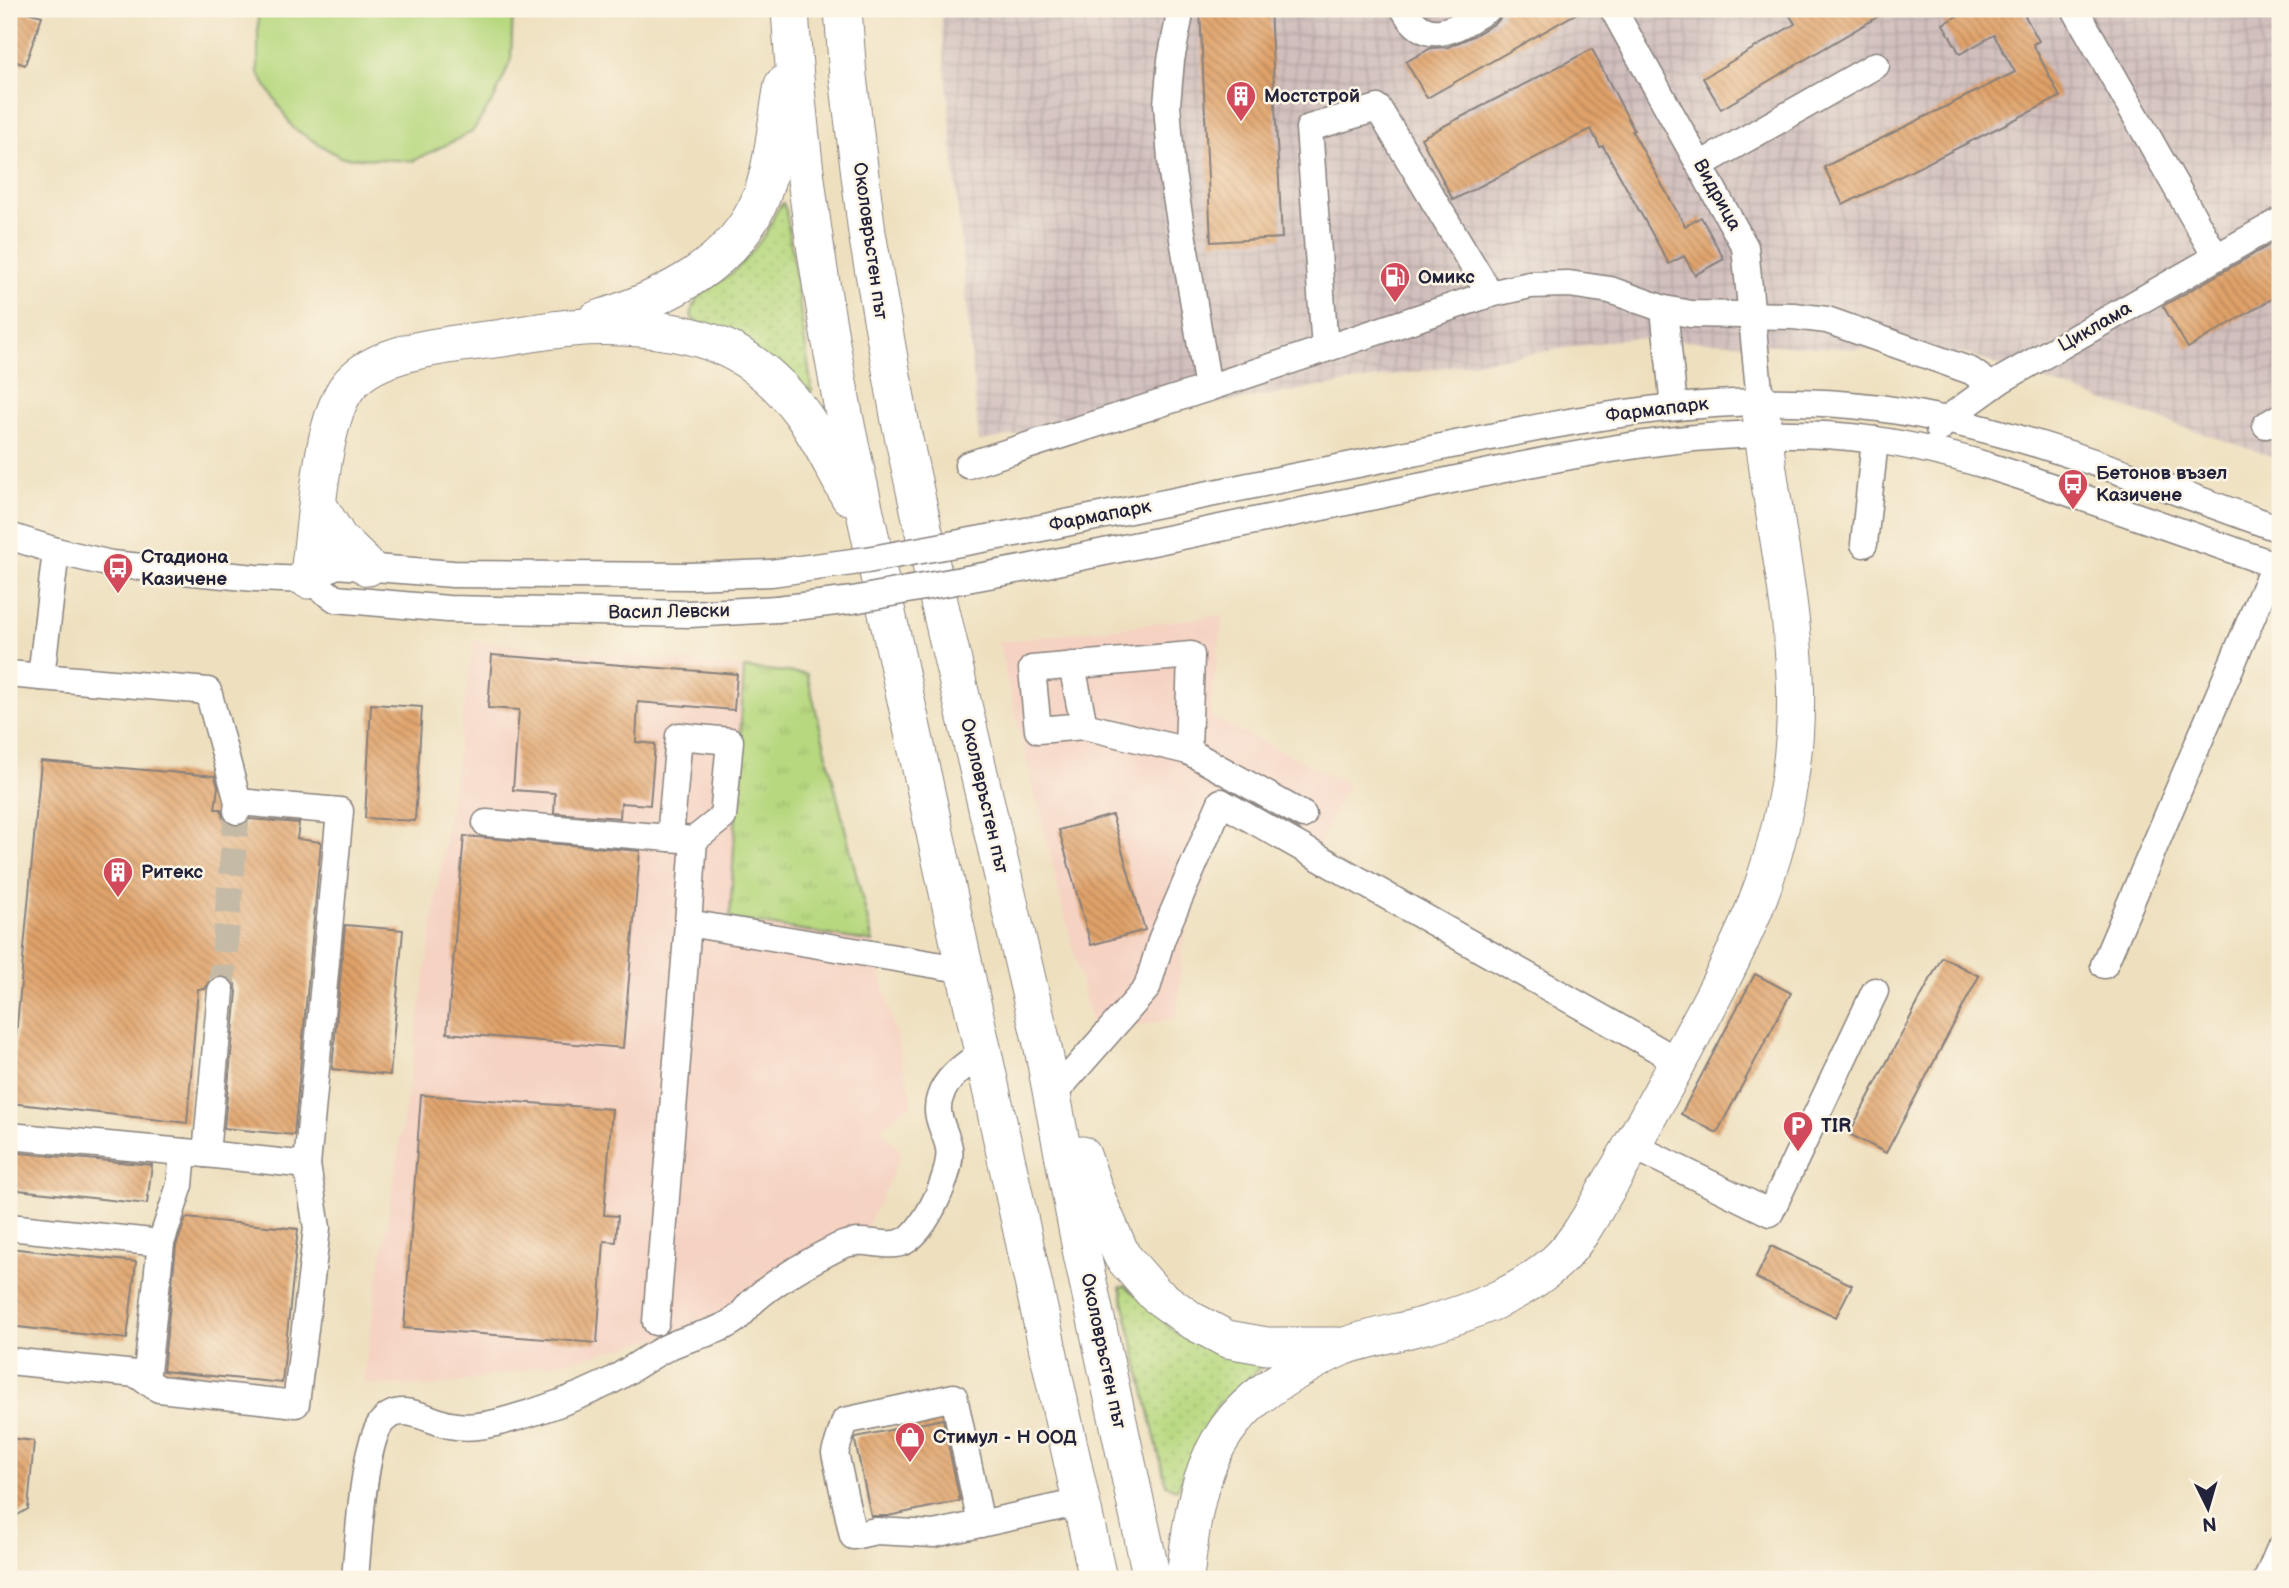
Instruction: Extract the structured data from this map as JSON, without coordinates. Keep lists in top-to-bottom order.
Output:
{
  "streets": {
    "highway": ["Околовръстен път"],
    "street": [
      "Видрица",
      "Циклама",
      "Фармапарк",
      "Васил Левски"
    ]
  },
  "crossings": [
    ["Видрица", "Фармапарк"],
    ["Циклама", "Фармапарк"],
    ["Фармапарк", "Васил Левски"]
  ],
  "places": {
    "building": ["Мостстрой", "Ритекс"],
    "fuel station": ["Омикс"],
    "bus stop": ["Бетонов възел Казичене", "Стадиона Казичене"],
    "parking": ["TIR"],
    "shop": ["Стимул - Н ООД"]
  },
  "north": "bottom"
}
